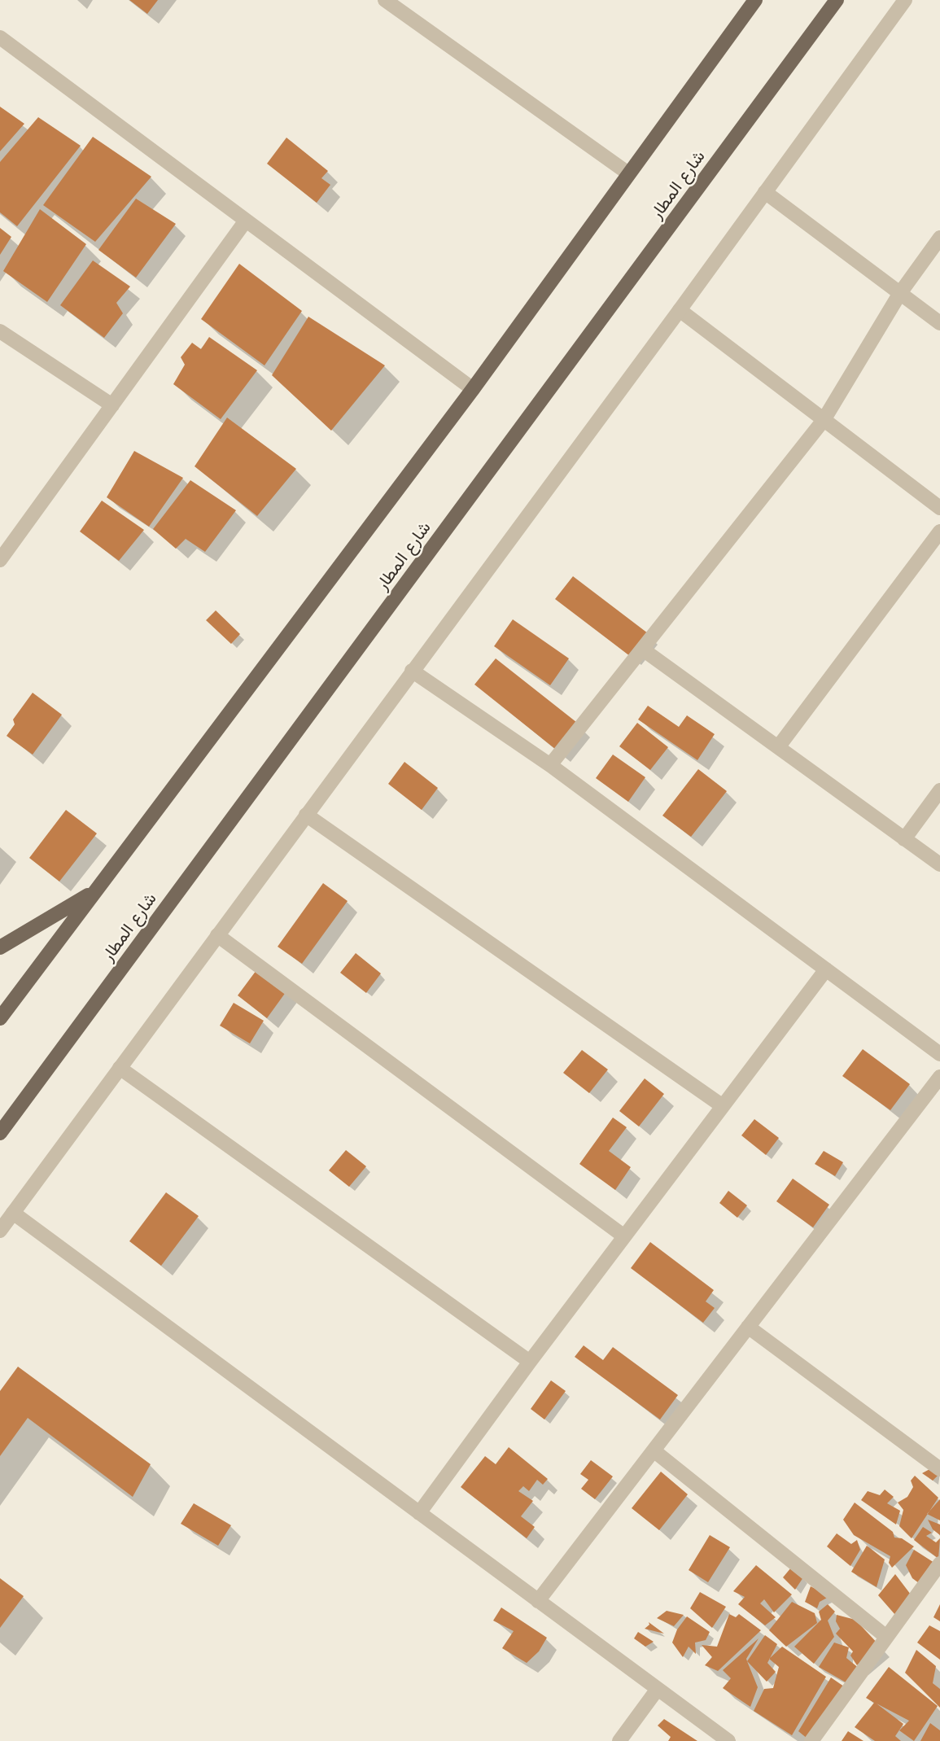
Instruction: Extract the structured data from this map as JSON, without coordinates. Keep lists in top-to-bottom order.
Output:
{
  "streets": {
    "main road": ["شارع المطار"]
  }
}
